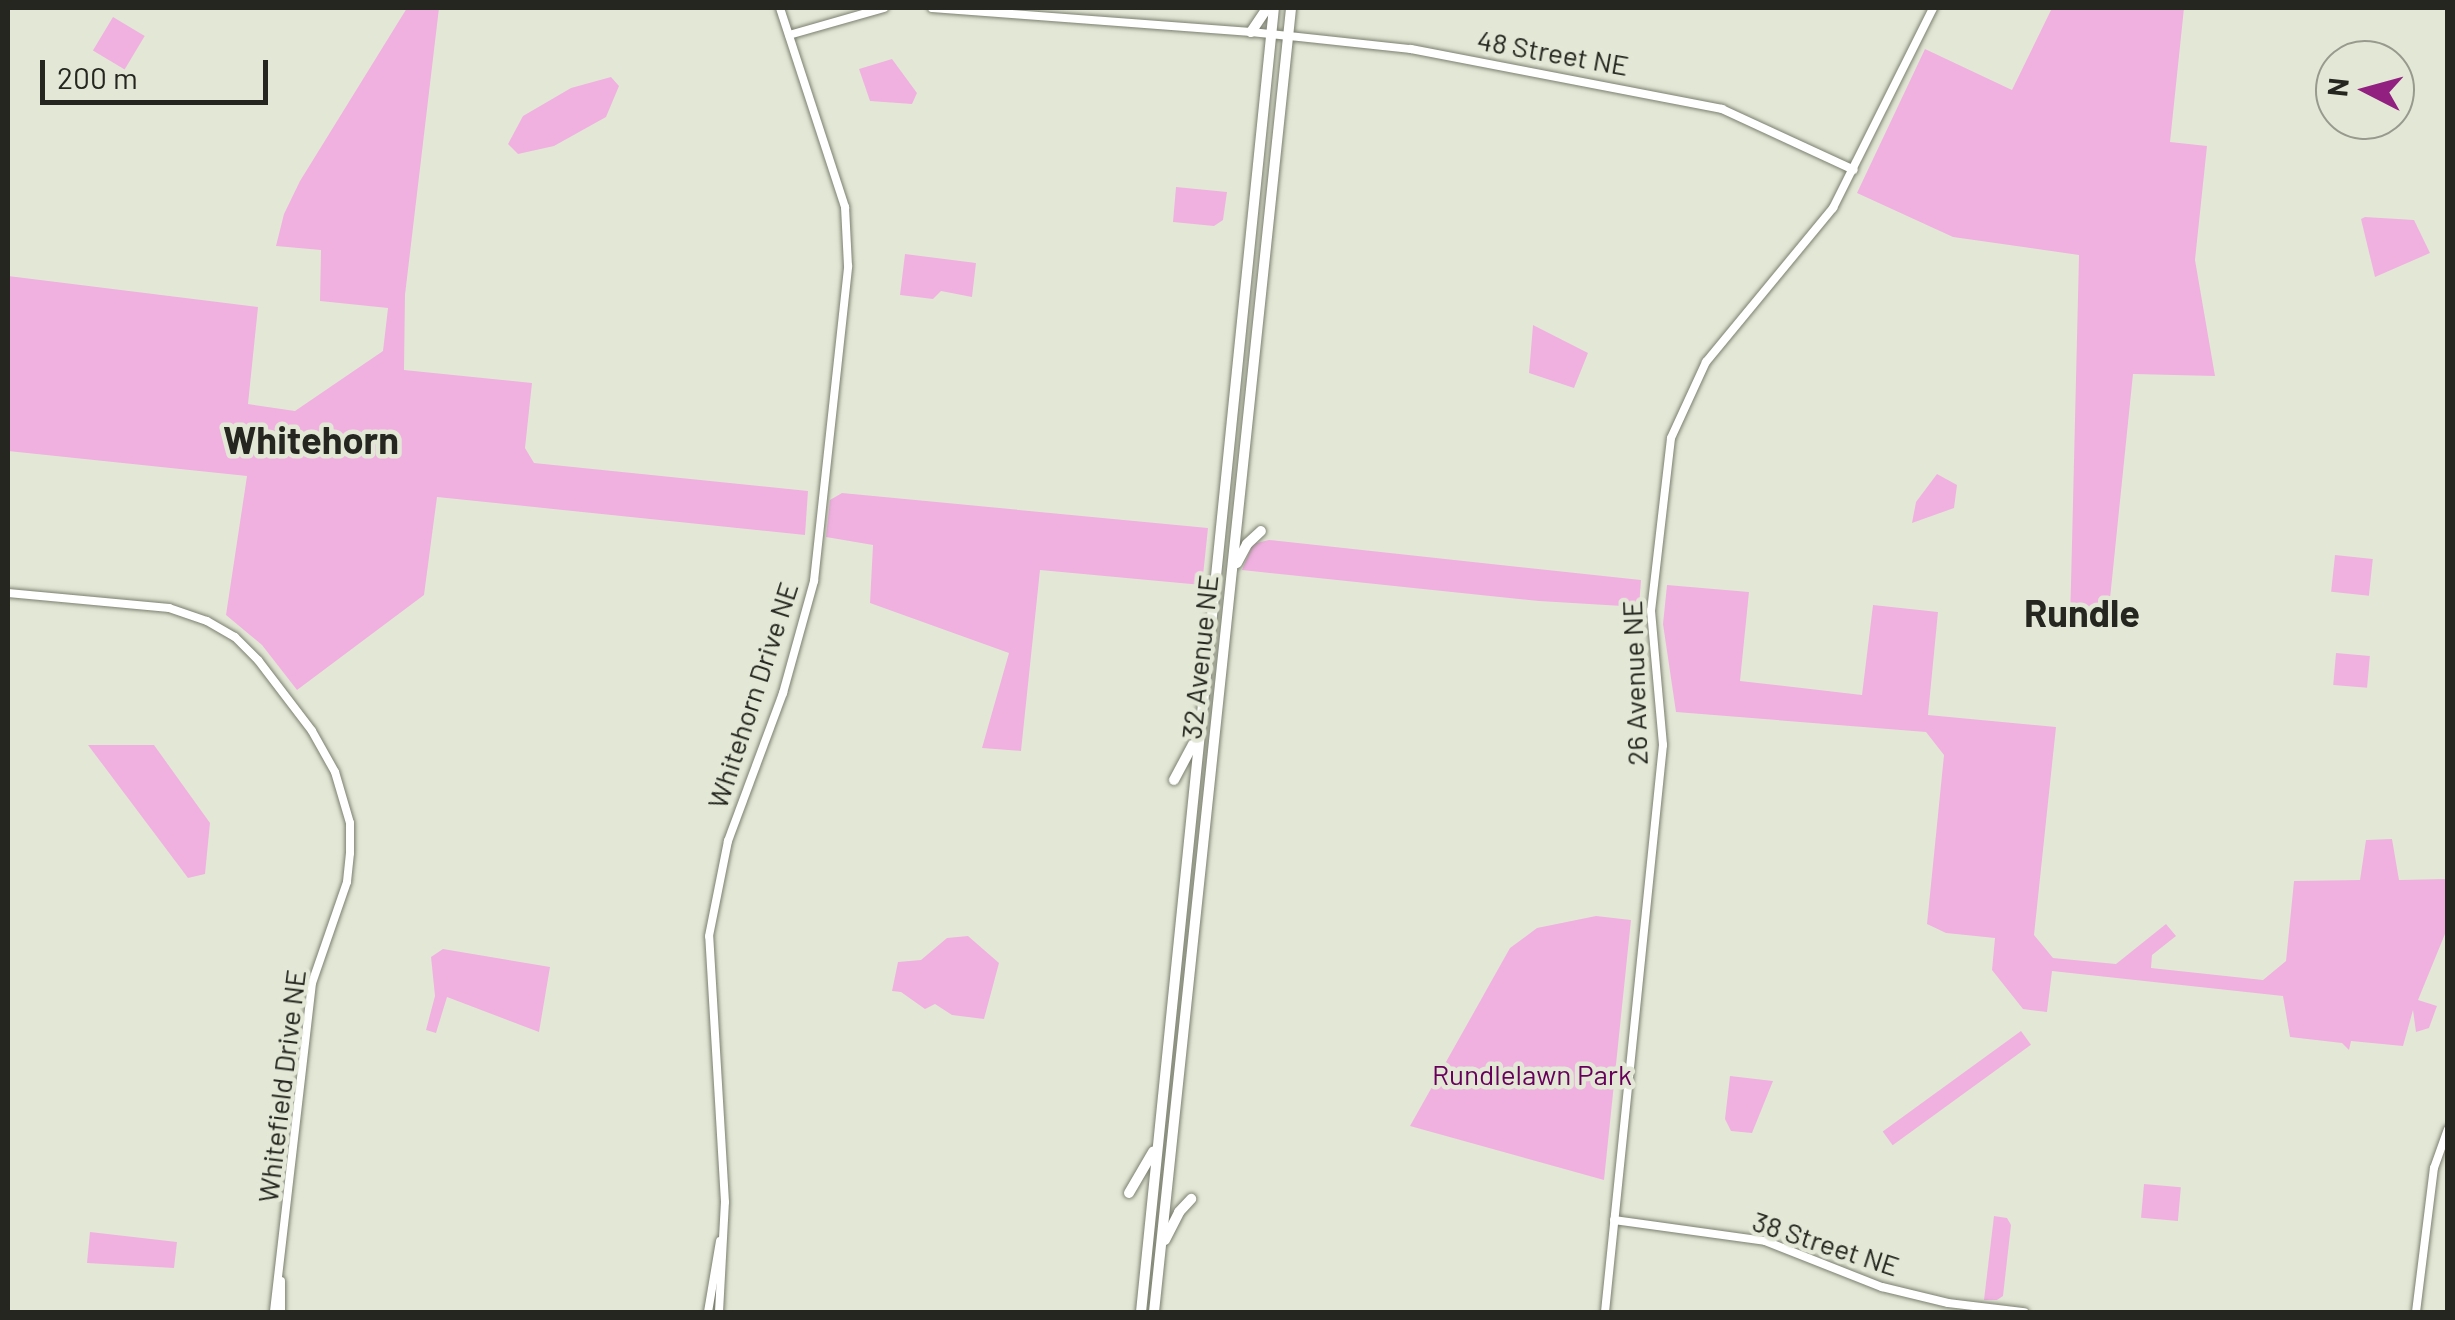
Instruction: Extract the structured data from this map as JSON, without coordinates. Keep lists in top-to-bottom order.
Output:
{
  "streets": {
    "main road": ["32 Avenue NE"],
    "street": [
      "48 Street NE",
      "26 Avenue NE",
      "Whitehorn Drive NE",
      "Whitefield Drive NE",
      "38 Street NE"
    ]
  },
  "crossings": [
    ["48 Street NE", "32 Avenue NE"],
    ["48 Street NE", "26 Avenue NE"],
    ["26 Avenue NE", "38 Street NE"]
  ],
  "districts": ["Whitehorn", "Rundle"],
  "parks": ["Rundlelawn Park"],
  "scale_bar": "200 m",
  "north": "left"
}
